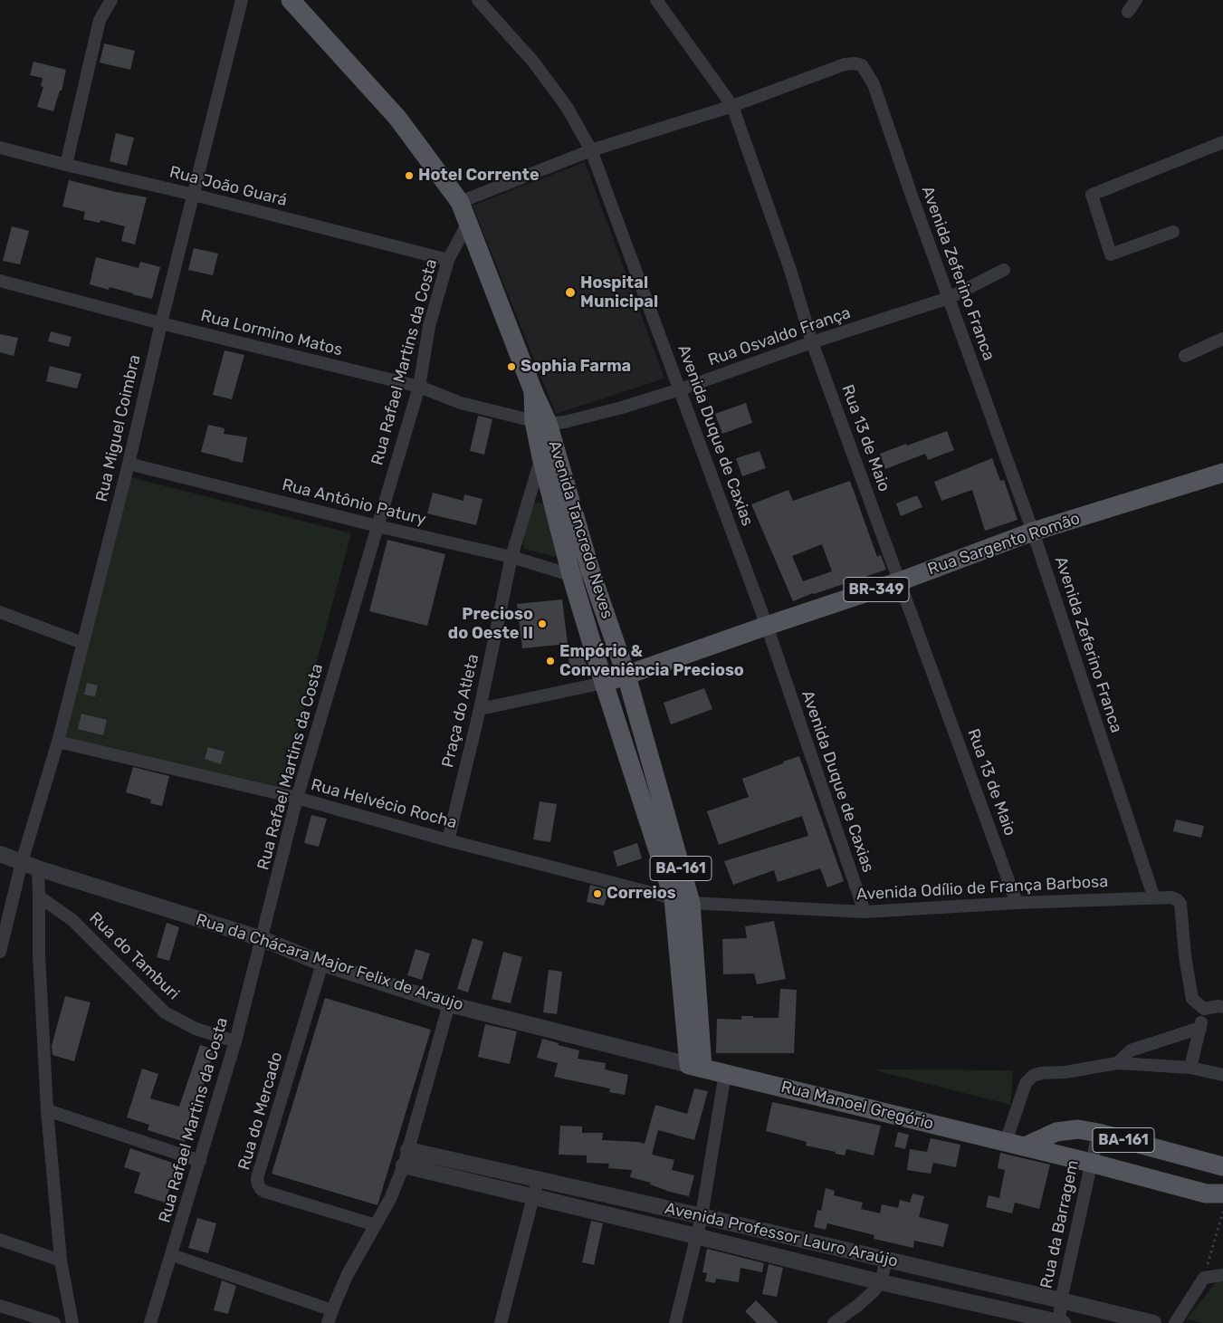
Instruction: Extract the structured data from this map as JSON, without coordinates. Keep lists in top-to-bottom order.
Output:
{
  "streets": {
    "main road": [
      "Avenida Tancredo Neves",
      "Rua Sargento Romão",
      "BR-349",
      "BA-161",
      "Rua Manoel Gregório"
    ],
    "street": [
      "Rua João Guará",
      "Avenida Zeferino Franca",
      "Rua Lormino Matos",
      "Rua Osvaldo França",
      "Rua Rafael Martins da Costa",
      "Rua Miguel Coimbra",
      "Avenida Duque de Caxias",
      "Rua 13 de Maio",
      "Rua Antônio Patury",
      "Praça do Atleta",
      "Rua Helvécio Rocha",
      "Avenida Odílio de França Barbosa",
      "Rua do Tamburi",
      "Rua da Chácara Major Felix de Araujo",
      "Rua do Mercado",
      "Rua da Barragem",
      "Avenida Professor Lauro Araújo"
    ]
  },
  "crossings": [
    ["Rua João Guará", "Rua Rafael Martins da Costa"],
    ["Rua João Guará", "Rua Miguel Coimbra"],
    ["Avenida Zeferino Franca", "Rua Osvaldo França"],
    ["Avenida Zeferino Franca", "Avenida Duque de Caxias"],
    ["Avenida Zeferino Franca", "Rua 13 de Maio"],
    ["Avenida Zeferino Franca", "Avenida Tancredo Neves"],
    ["Avenida Zeferino Franca", "Rua Sargento Romão"],
    ["Avenida Zeferino Franca", "Avenida Odílio de França Barbosa"],
    ["Rua Lormino Matos", "Rua Osvaldo França"],
    ["Rua Lormino Matos", "Rua Rafael Martins da Costa"],
    ["Rua Lormino Matos", "Rua Miguel Coimbra"],
    ["Rua Lormino Matos", "Avenida Tancredo Neves"],
    ["Rua Osvaldo França", "Avenida Duque de Caxias"],
    ["Rua Osvaldo França", "Rua 13 de Maio"],
    ["Rua Osvaldo França", "Avenida Tancredo Neves"],
    ["Rua Rafael Martins da Costa", "Rua Antônio Patury"],
    ["Rua Rafael Martins da Costa", "Avenida Tancredo Neves"],
    ["Rua Rafael Martins da Costa", "Rua Helvécio Rocha"],
    ["Rua Rafael Martins da Costa", "Rua do Tamburi"],
    ["Rua Rafael Martins da Costa", "Rua da Chácara Major Felix de Araujo"],
    ["Rua Miguel Coimbra", "Rua Antônio Patury"],
    ["Rua Miguel Coimbra", "Rua Helvécio Rocha"],
    ["Rua Miguel Coimbra", "Rua da Chácara Major Felix de Araujo"],
    ["Avenida Duque de Caxias", "Rua Sargento Romão"],
    ["Avenida Duque de Caxias", "Avenida Odílio de França Barbosa"],
    ["Rua 13 de Maio", "Rua Sargento Romão"],
    ["Rua 13 de Maio", "Avenida Odílio de França Barbosa"],
    ["Rua Antônio Patury", "Avenida Tancredo Neves"],
    ["Rua Antônio Patury", "Praça do Atleta"],
    ["Avenida Tancredo Neves", "Rua Sargento Romão"],
    ["Avenida Tancredo Neves", "Praça do Atleta"],
    ["Avenida Tancredo Neves", "Rua Helvécio Rocha"],
    ["Avenida Tancredo Neves", "Avenida Odílio de França Barbosa"],
    ["Avenida Tancredo Neves", "Rua da Chácara Major Felix de Araujo"],
    ["Avenida Tancredo Neves", "Rua Manoel Gregório"],
    ["Praça do Atleta", "Rua Helvécio Rocha"],
    ["Rua Helvécio Rocha", "Avenida Odílio de França Barbosa"],
    ["BA-161", "Rua Manoel Gregório"],
    ["BA-161", "Rua da Barragem"],
    ["Rua da Chácara Major Felix de Araujo", "Rua Manoel Gregório"],
    ["Rua da Chácara Major Felix de Araujo", "Rua do Mercado"],
    ["Rua da Barragem", "Avenida Professor Lauro Araújo"]
  ],
  "places": [
    "Hotel Corrente",
    "Hospital Municipal",
    "Sophia Farma",
    "Precioso do Oeste II",
    "Empório & Conveniência Precioso",
    "Correios"
  ]
}
